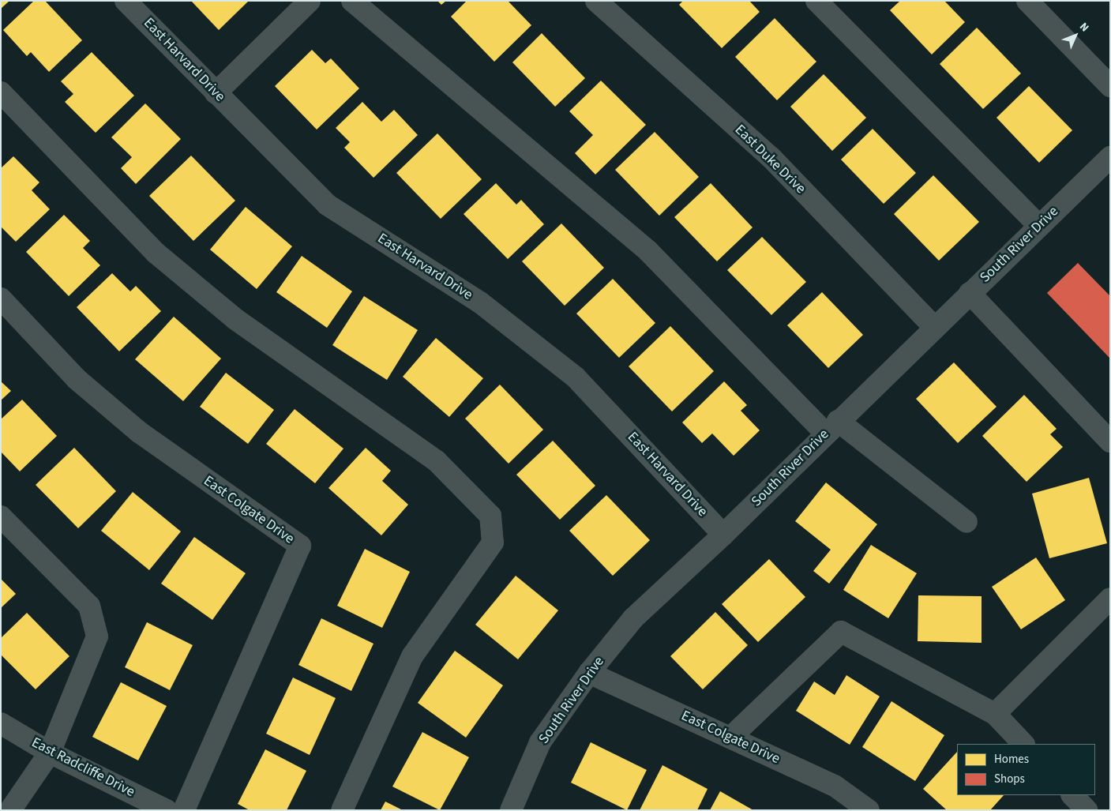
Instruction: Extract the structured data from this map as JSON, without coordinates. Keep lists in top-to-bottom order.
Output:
{
  "streets": {
    "street": [
      "East Harvard Drive",
      "East Duke Drive",
      "South River Drive",
      "East Colgate Drive",
      "East Radcliffe Drive"
    ]
  },
  "crossings": [
    ["East Harvard Drive", "South River Drive"],
    ["East Duke Drive", "South River Drive"],
    ["South River Drive", "East Colgate Drive"]
  ],
  "legend": ["Homes", "Shops"],
  "north": "top right"
}
